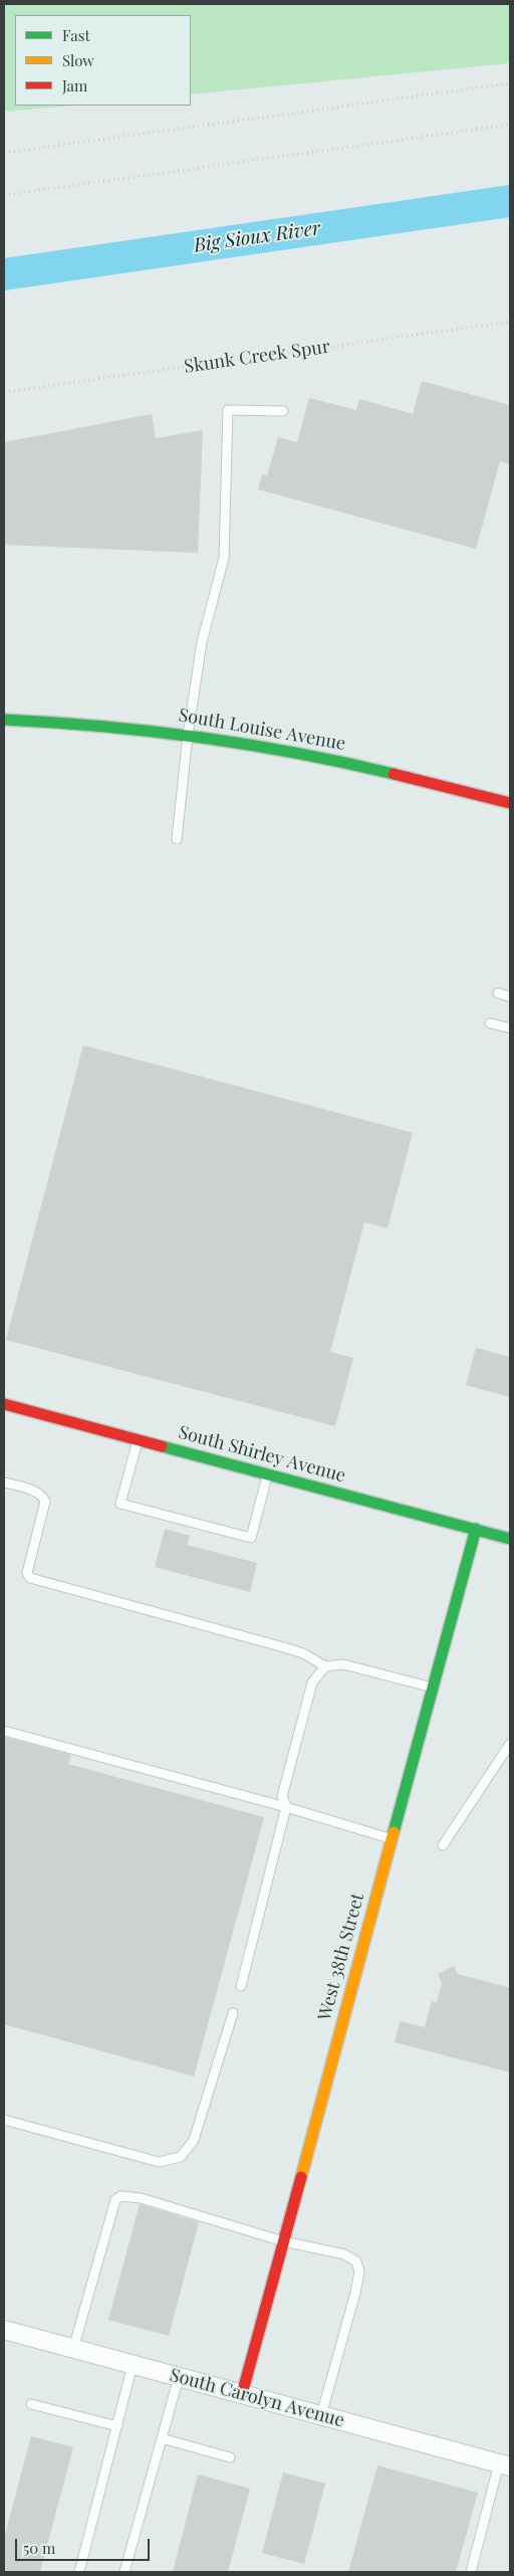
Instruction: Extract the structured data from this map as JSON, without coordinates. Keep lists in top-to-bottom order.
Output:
{
  "streets": {
    "street": [
      "South Louise Avenue",
      "South Shirley Avenue",
      "West 38th Street",
      "South Carolyn Avenue"
    ],
    "path": ["Skunk Creek Spur"]
  },
  "crossings": [
    ["South Shirley Avenue", "West 38th Street"],
    ["West 38th Street", "South Carolyn Avenue"]
  ],
  "water": ["Big Sioux River"],
  "legend": ["Fast", "Slow", "Jam"],
  "scale_bar": "50 m"
}
